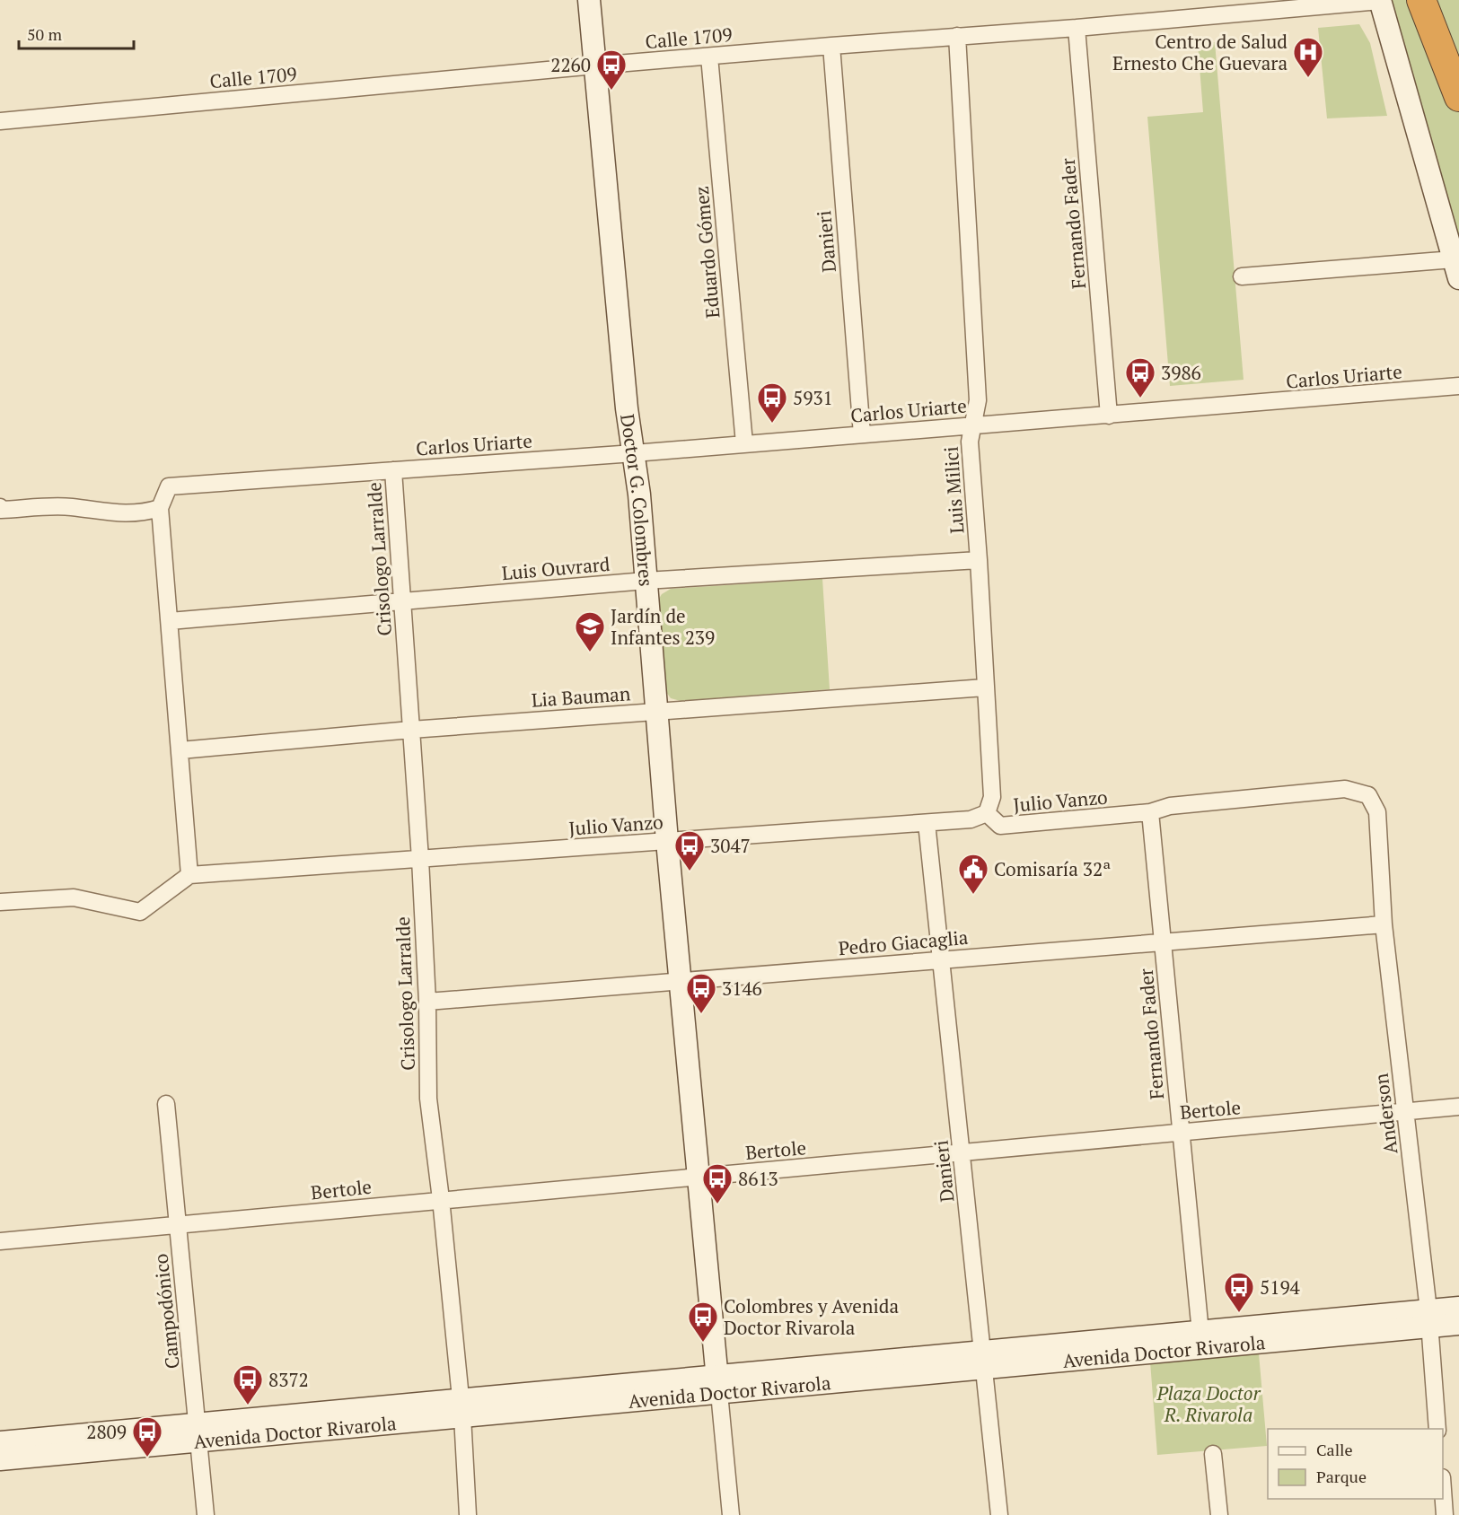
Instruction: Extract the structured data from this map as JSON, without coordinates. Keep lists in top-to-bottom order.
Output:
{
  "streets": {
    "main road": ["Doctor G. Colombres", "Avenida Doctor Rivarola"],
    "street": [
      "Calle 1709",
      "Fernando Fader",
      "Danieri",
      "Eduardo Gómez",
      "Carlos Uriarte",
      "Luis Milici",
      "Crisologo Larralde",
      "Luis Ouvrard",
      "Lia Bauman",
      "Julio Vanzo",
      "Pedro Giacaglia",
      "Bertole",
      "Anderson",
      "Campodónico"
    ]
  },
  "crossings": [
    ["Calle 1709", "Fernando Fader"],
    ["Calle 1709", "Danieri"],
    ["Calle 1709", "Eduardo Gómez"],
    ["Calle 1709", "Luis Milici"],
    ["Calle 1709", "Doctor G. Colombres"],
    ["Fernando Fader", "Carlos Uriarte"],
    ["Fernando Fader", "Julio Vanzo"],
    ["Fernando Fader", "Pedro Giacaglia"],
    ["Fernando Fader", "Bertole"],
    ["Fernando Fader", "Avenida Doctor Rivarola"],
    ["Danieri", "Carlos Uriarte"],
    ["Danieri", "Julio Vanzo"],
    ["Danieri", "Pedro Giacaglia"],
    ["Danieri", "Bertole"],
    ["Danieri", "Avenida Doctor Rivarola"],
    ["Eduardo Gómez", "Carlos Uriarte"],
    ["Carlos Uriarte", "Luis Milici"],
    ["Carlos Uriarte", "Doctor G. Colombres"],
    ["Carlos Uriarte", "Crisologo Larralde"],
    ["Luis Milici", "Luis Ouvrard"],
    ["Luis Milici", "Lia Bauman"],
    ["Luis Milici", "Julio Vanzo"],
    ["Doctor G. Colombres", "Luis Ouvrard"],
    ["Doctor G. Colombres", "Lia Bauman"],
    ["Doctor G. Colombres", "Julio Vanzo"],
    ["Doctor G. Colombres", "Pedro Giacaglia"],
    ["Doctor G. Colombres", "Bertole"],
    ["Doctor G. Colombres", "Avenida Doctor Rivarola"],
    ["Crisologo Larralde", "Luis Ouvrard"],
    ["Crisologo Larralde", "Lia Bauman"],
    ["Crisologo Larralde", "Julio Vanzo"],
    ["Crisologo Larralde", "Pedro Giacaglia"],
    ["Crisologo Larralde", "Bertole"],
    ["Crisologo Larralde", "Avenida Doctor Rivarola"],
    ["Julio Vanzo", "Anderson"],
    ["Pedro Giacaglia", "Anderson"],
    ["Bertole", "Anderson"],
    ["Bertole", "Campodónico"],
    ["Anderson", "Avenida Doctor Rivarola"],
    ["Campodónico", "Avenida Doctor Rivarola"]
  ],
  "parks": ["Plaza Doctor R. Rivarola"],
  "places": {
    "hospital": ["Centro de Salud Ernesto Che Guevara"],
    "bus stop": [
      "2260",
      "3986",
      "5931",
      "3047",
      "3146",
      "8613",
      "5194",
      "Colombres y Avenida Doctor Rivarola",
      "8372",
      "2809"
    ],
    "school or university": ["Jardín de Infantes 239"],
    "public building": ["Comisaría 32ª"]
  },
  "legend": ["Calle", "Parque"],
  "scale_bar": "50 m"
}
